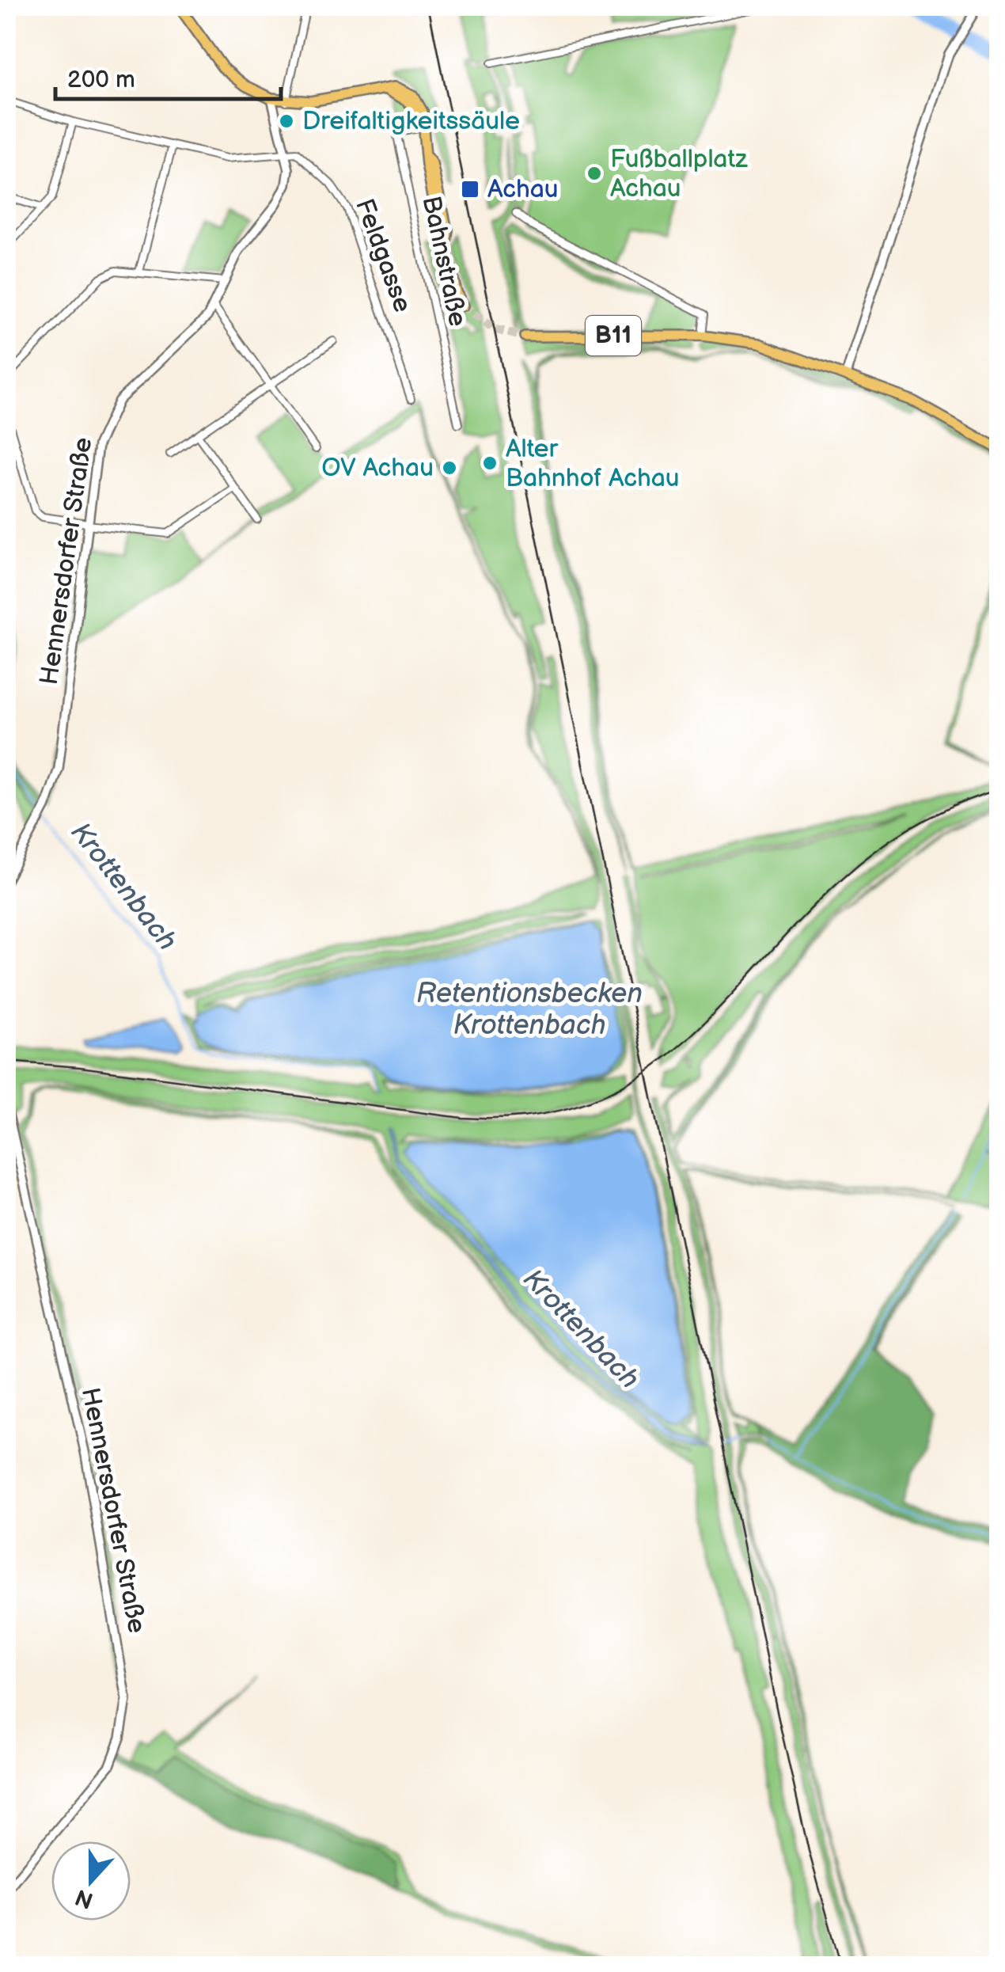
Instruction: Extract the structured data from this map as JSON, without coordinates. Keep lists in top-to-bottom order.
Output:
{
  "streets": {
    "main road": ["B11"],
    "street": ["Feldgasse", "Bahnstraße", "Hennersdorfer Straße"]
  },
  "crossings": [
    ["Feldgasse", "Hennersdorfer Straße"]
  ],
  "water": ["Krottenbach", "Retentionsbecken Krottenbach"],
  "places": {
    "other": [
      "Dreifaltigkeitssäule",
      "Fußballplatz Achau",
      "Alter Bahnhof Achau",
      "OV Achau"
    ],
    "transit": ["Achau"]
  },
  "scale_bar": "200 m",
  "north": "bottom"
}
